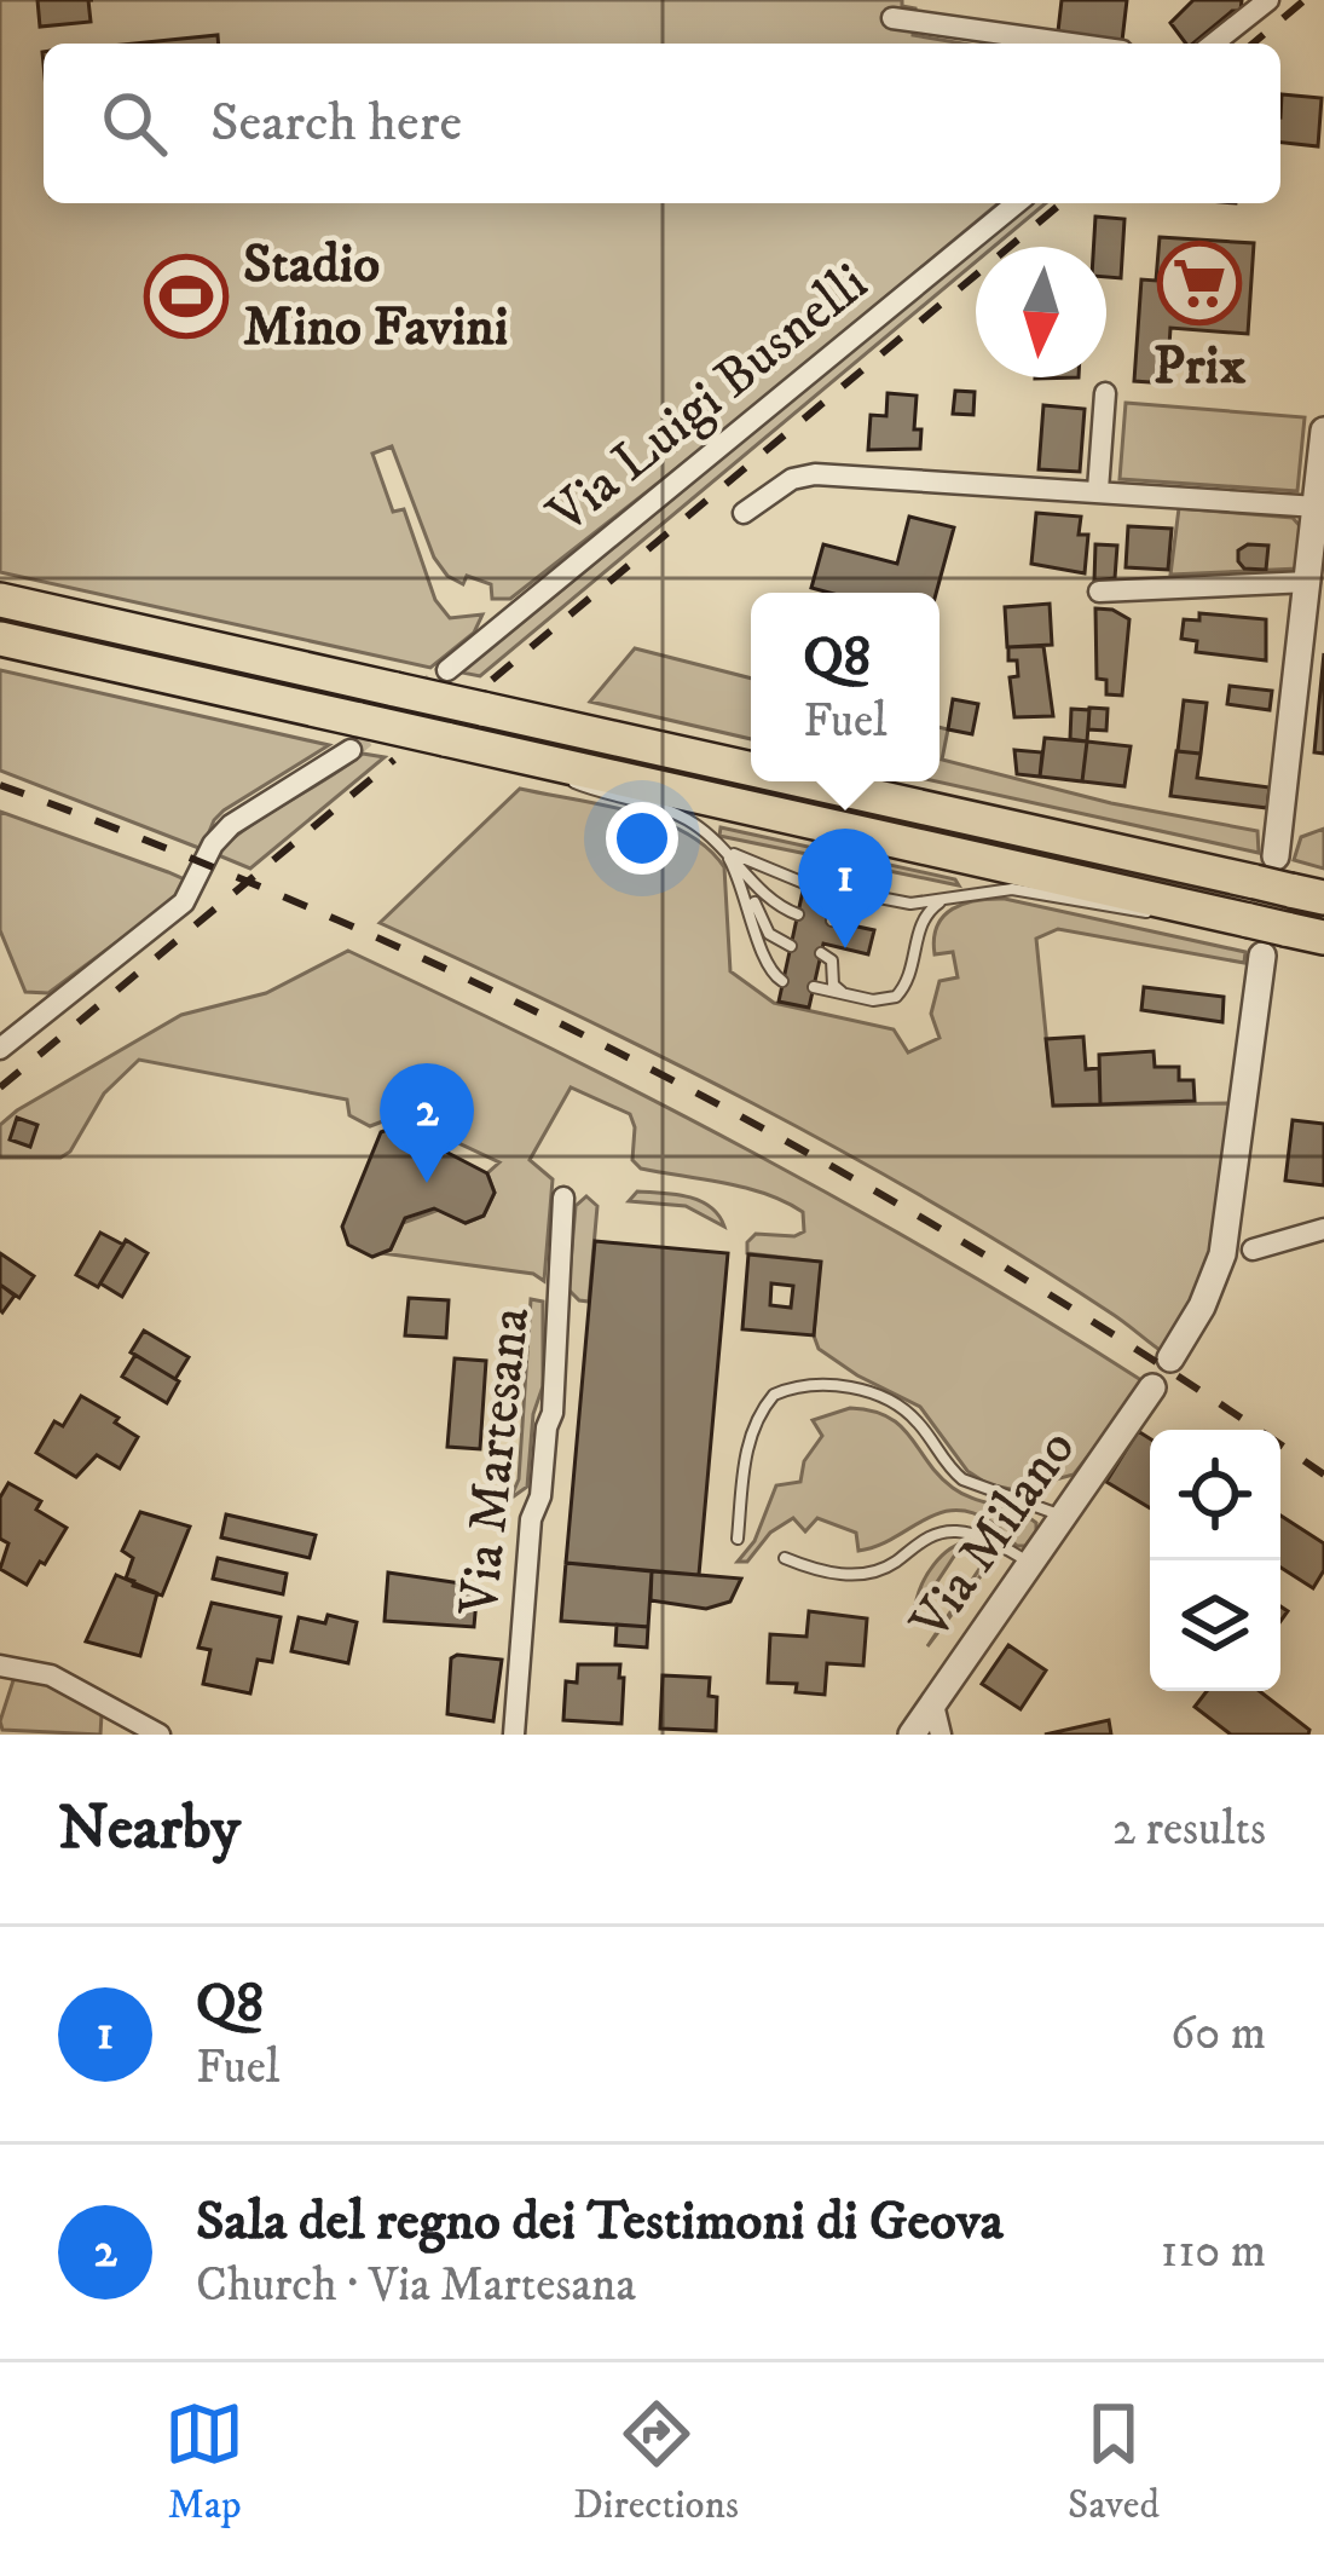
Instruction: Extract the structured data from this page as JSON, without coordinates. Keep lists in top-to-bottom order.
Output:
{
  "streets": {
    "street": ["Via Luigi Busnelli", "Via Martesana", "Via Milano"]
  },
  "places": {
    "supermarket": ["Prix"],
    "sports": ["Stadio Mino Favini"]
  },
  "north": "bottom",
  "page": {
    "search": "Search here",
    "popup": ["Q8", "Fuel"],
    "pins": ["1", "2"],
    "heading": ["Nearby", "2 results"],
    "list": [
      {
        "mark": "1",
        "name": "Q8",
        "note": "Fuel",
        "value": "60 m"
      },
      {
        "mark": "2",
        "name": "Sala del regno dei Testimoni di Geova",
        "note": "Church · Via Martesana",
        "value": "110 m"
      }
    ],
    "nav": ["Map", "Directions", "Saved"]
  }
}
